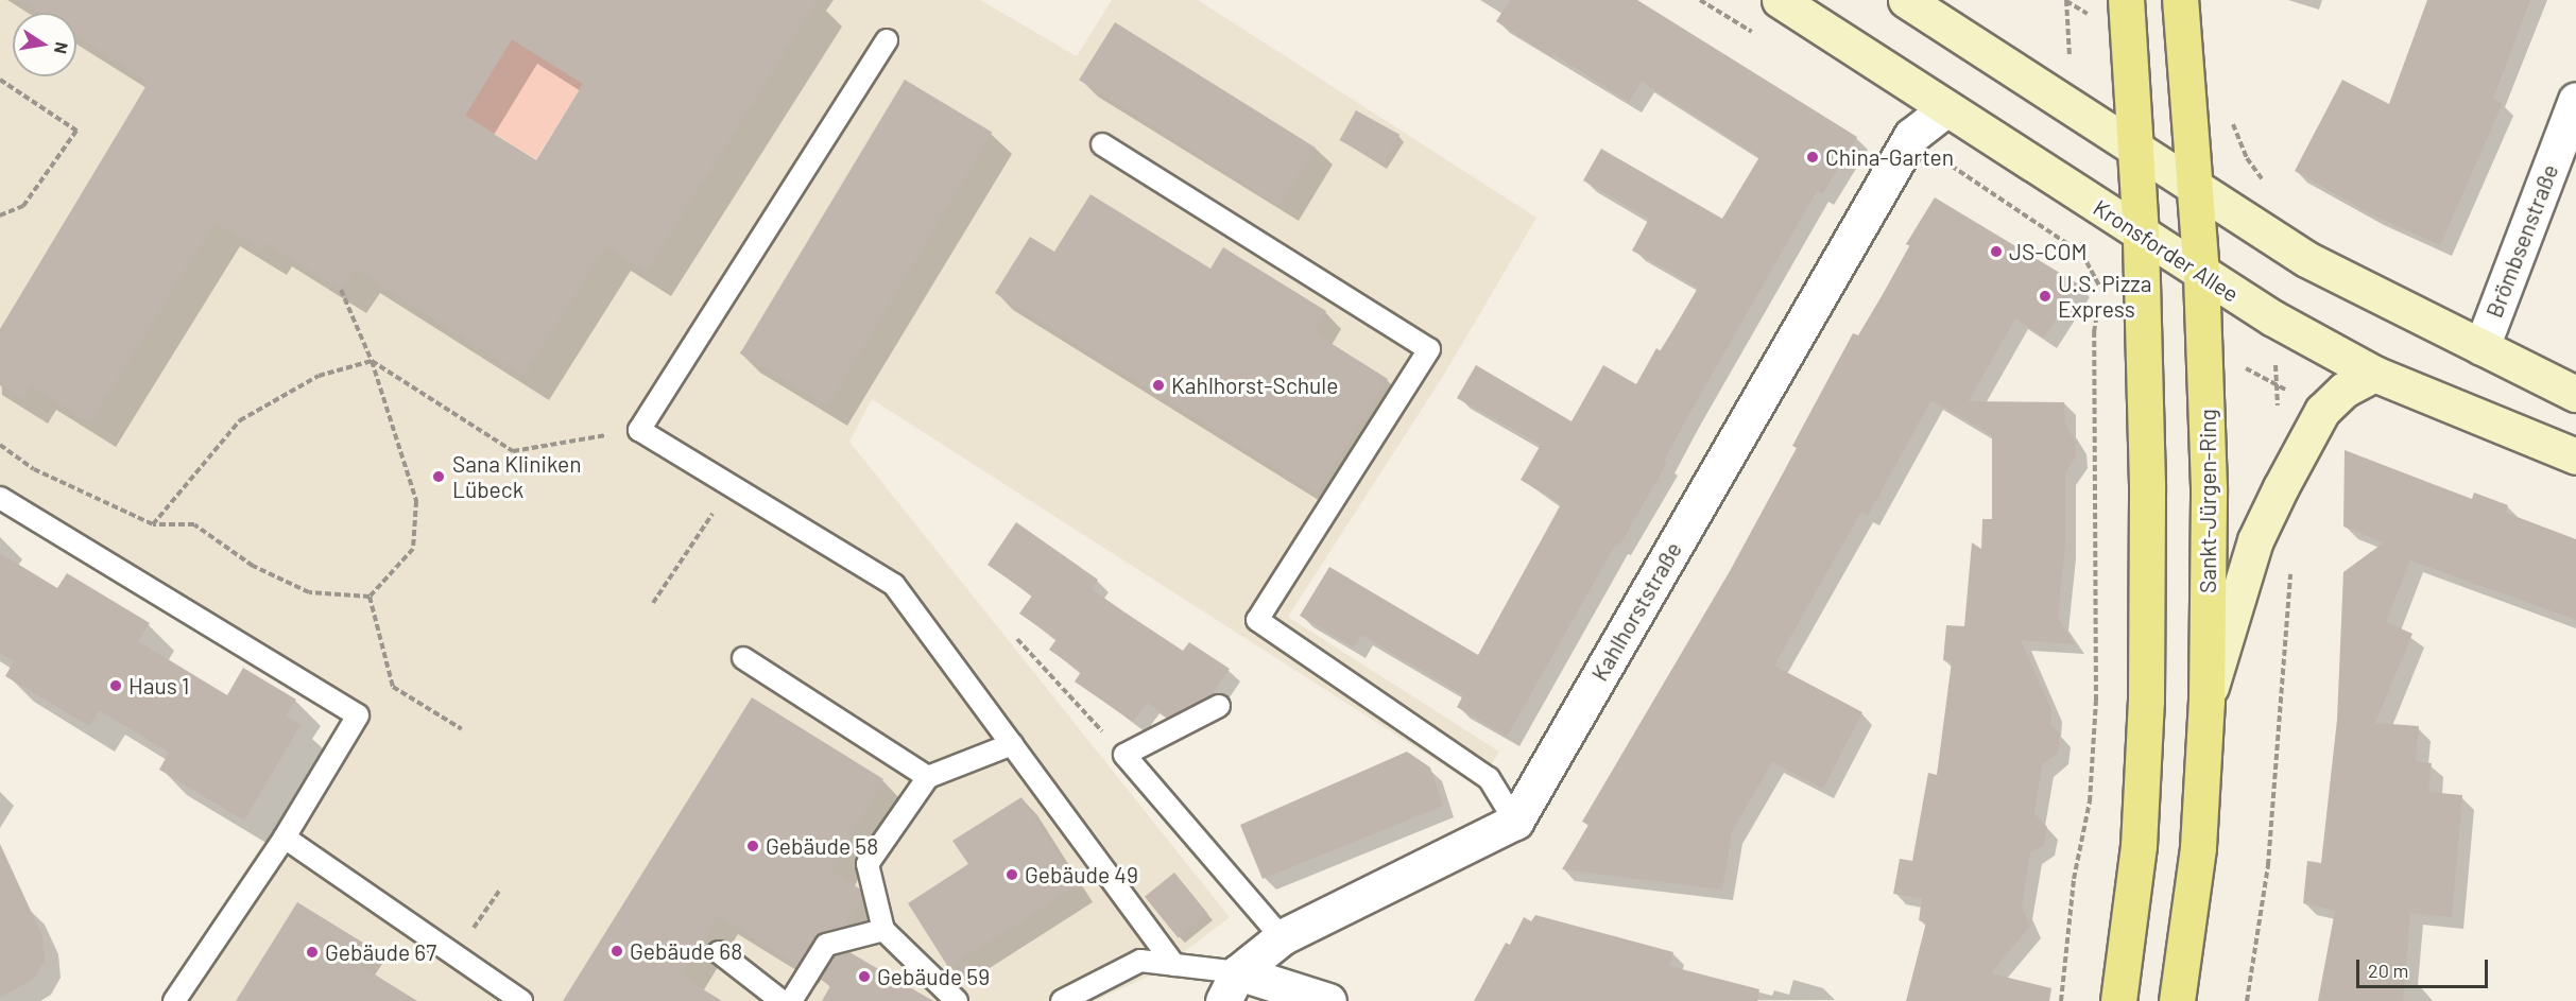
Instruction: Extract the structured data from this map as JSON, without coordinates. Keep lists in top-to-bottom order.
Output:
{
  "streets": {
    "main road": ["Kronsforder Allee", "Sankt-Jürgen-Ring"],
    "street": ["Brömbsenstraße", "Kahlhorststraße"]
  },
  "crossings": [
    ["Kronsforder Allee", "Sankt-Jürgen-Ring"],
    ["Kronsforder Allee", "Kahlhorststraße"]
  ],
  "places": [
    "China-Garten",
    "JS-COM",
    "U.S. Pizza Express",
    "Kahlhorst-Schule",
    "Sana Kliniken Lübeck",
    "Haus 1",
    "Gebäude 58",
    "Gebäude 49",
    "Gebäude 68",
    "Gebäude 67",
    "Gebäude 59"
  ],
  "scale_bar": "20 m",
  "north": "right"
}
